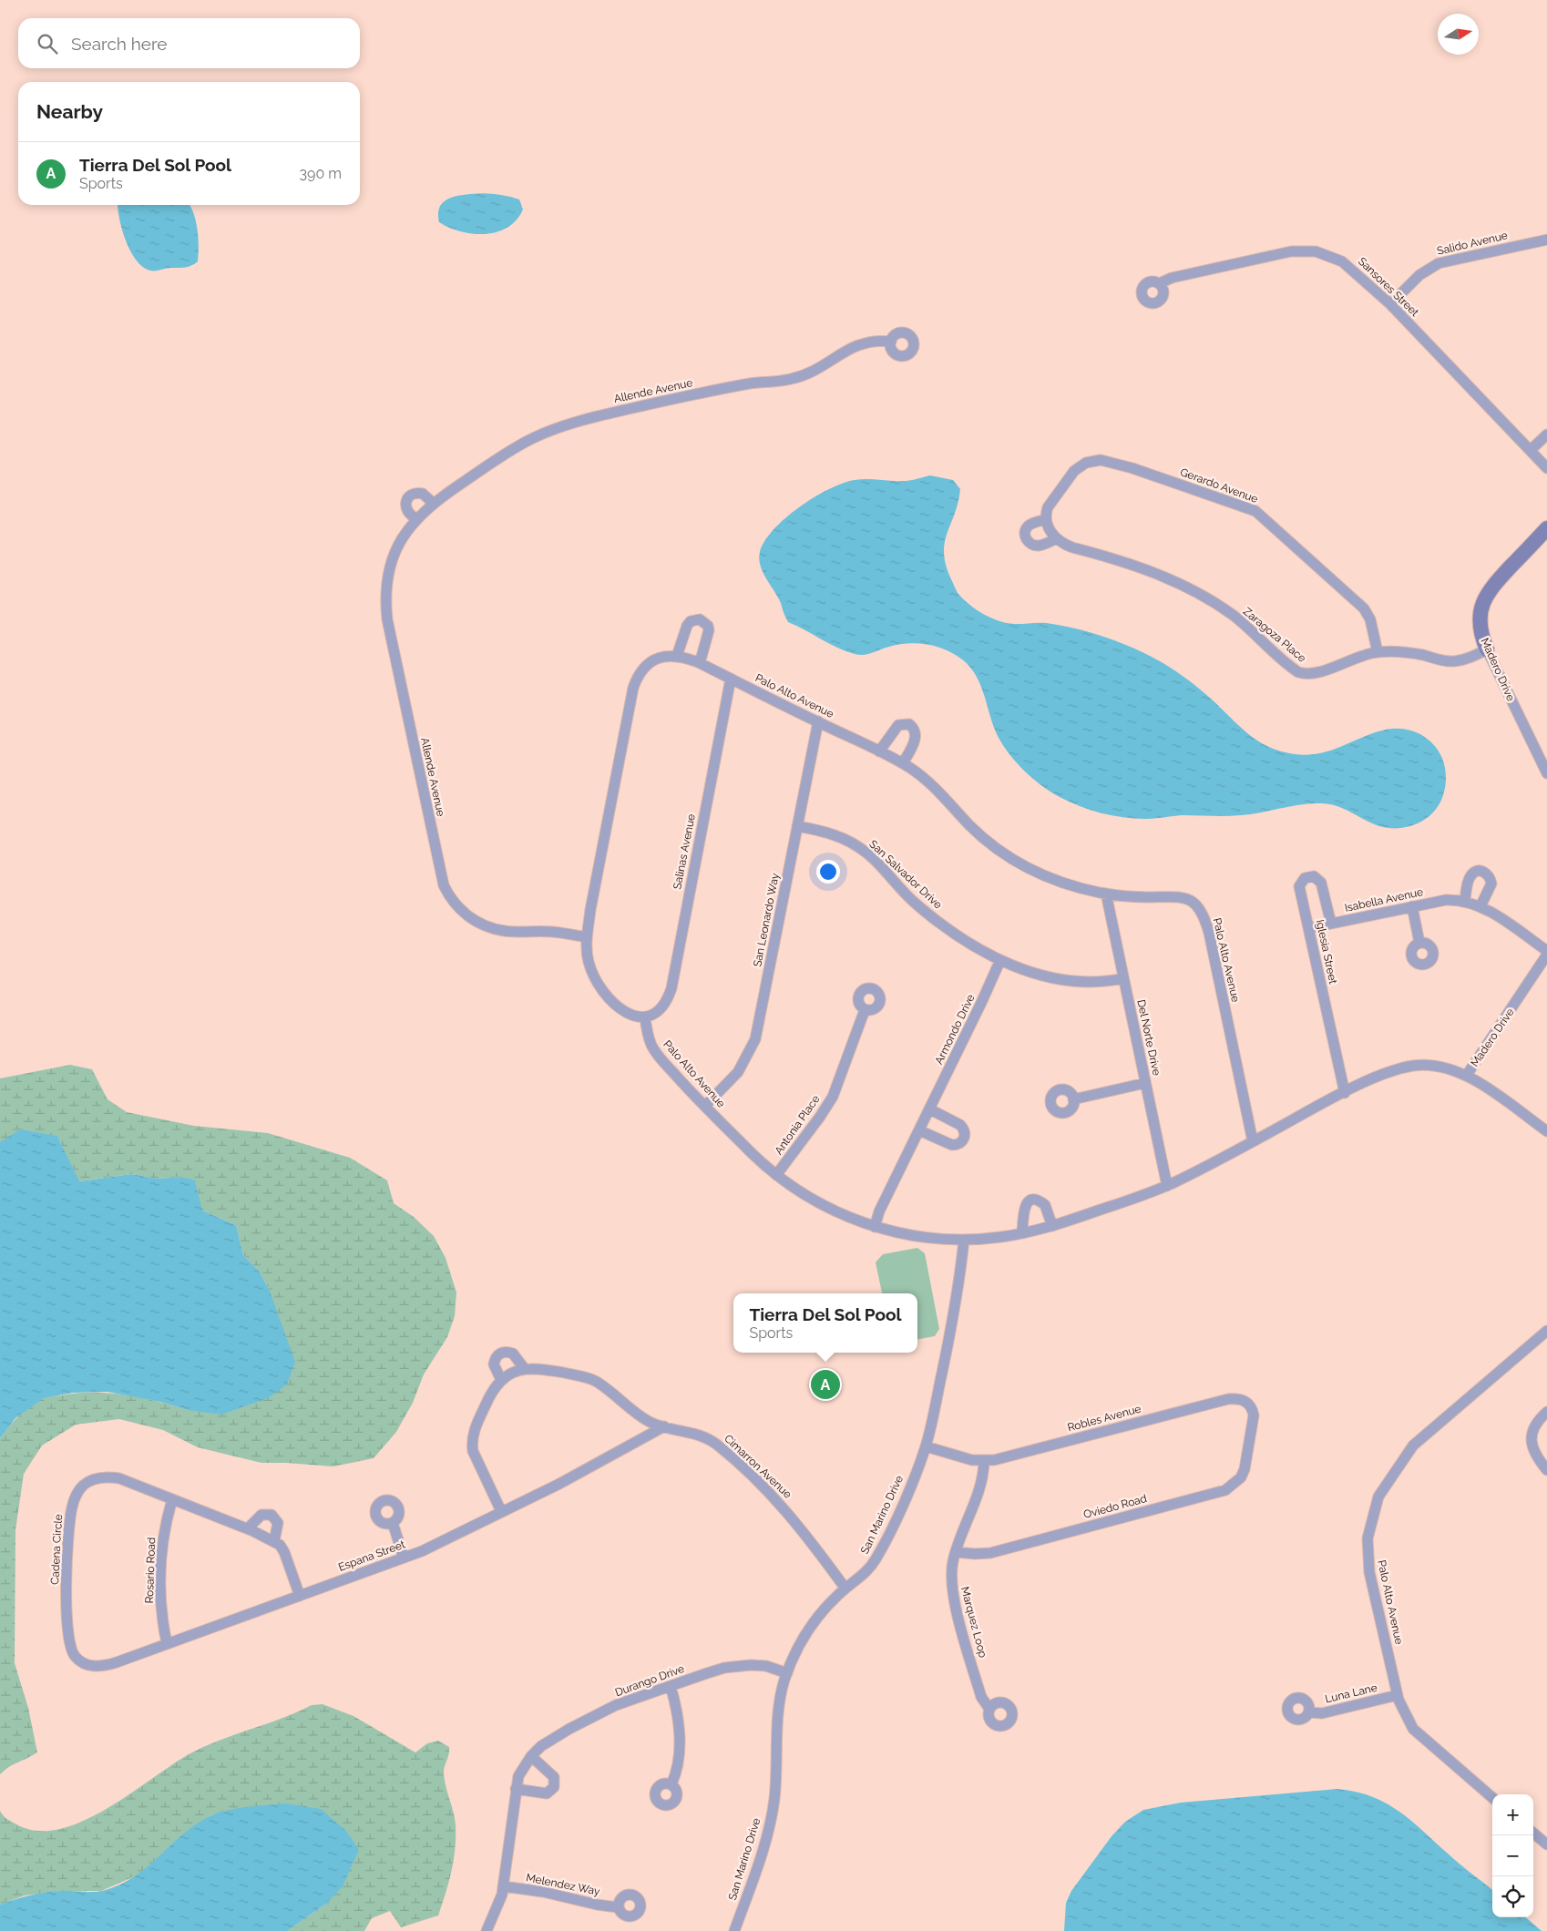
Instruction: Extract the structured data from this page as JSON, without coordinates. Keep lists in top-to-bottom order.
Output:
{
  "streets": {
    "street": [
      "Salido Avenue",
      "Sansores Street",
      "Allende Avenue",
      "Gerardo Avenue",
      "Zaragoza Place",
      "Madero Drive",
      "Palo Alto Avenue",
      "Salinas Avenue",
      "San Salvador Drive",
      "Isabella Avenue",
      "San Leonardo Way",
      "Iglesia Street",
      "Armondo Drive",
      "Del Norte Drive",
      "Antonia Place",
      "Robles Avenue",
      "Cimarron Avenue",
      "Oviedo Road",
      "San Marino Drive",
      "Cadena Circle",
      "Espana Street",
      "Rosario Road",
      "Marquez Loop",
      "Durango Drive",
      "Luna Lane",
      "Melendez Way"
    ]
  },
  "crossings": [
    ["Salido Avenue", "Sansores Street"],
    ["Allende Avenue", "Palo Alto Avenue"],
    ["Gerardo Avenue", "Zaragoza Place"],
    ["Zaragoza Place", "Madero Drive"],
    ["Madero Drive", "Palo Alto Avenue"],
    ["Palo Alto Avenue", "Salinas Avenue"],
    ["Palo Alto Avenue", "San Leonardo Way"],
    ["Palo Alto Avenue", "Iglesia Street"],
    ["Palo Alto Avenue", "Armondo Drive"],
    ["Palo Alto Avenue", "Del Norte Drive"],
    ["Palo Alto Avenue", "Antonia Place"],
    ["Palo Alto Avenue", "San Marino Drive"],
    ["Palo Alto Avenue", "Luna Lane"],
    ["San Salvador Drive", "San Leonardo Way"],
    ["San Salvador Drive", "Armondo Drive"],
    ["San Salvador Drive", "Del Norte Drive"],
    ["Isabella Avenue", "Iglesia Street"],
    ["Robles Avenue", "Oviedo Road"],
    ["Robles Avenue", "San Marino Drive"],
    ["Robles Avenue", "Marquez Loop"],
    ["Cimarron Avenue", "San Marino Drive"],
    ["Cimarron Avenue", "Espana Street"],
    ["Oviedo Road", "Marquez Loop"],
    ["San Marino Drive", "Durango Drive"],
    ["Cadena Circle", "Espana Street"],
    ["Cadena Circle", "Rosario Road"],
    ["Espana Street", "Rosario Road"],
    ["Durango Drive", "Melendez Way"]
  ],
  "north": "right",
  "page": {
    "search": "Search here",
    "heading": "Nearby",
    "list": [
      {
        "mark": "A",
        "name": "Tierra Del Sol Pool",
        "note": "Sports",
        "value": "390 m"
      }
    ],
    "popup": ["Tierra Del Sol Pool", "Sports"],
    "pins": "A",
    "map_buttons": ["+", "−"]
  }
}
